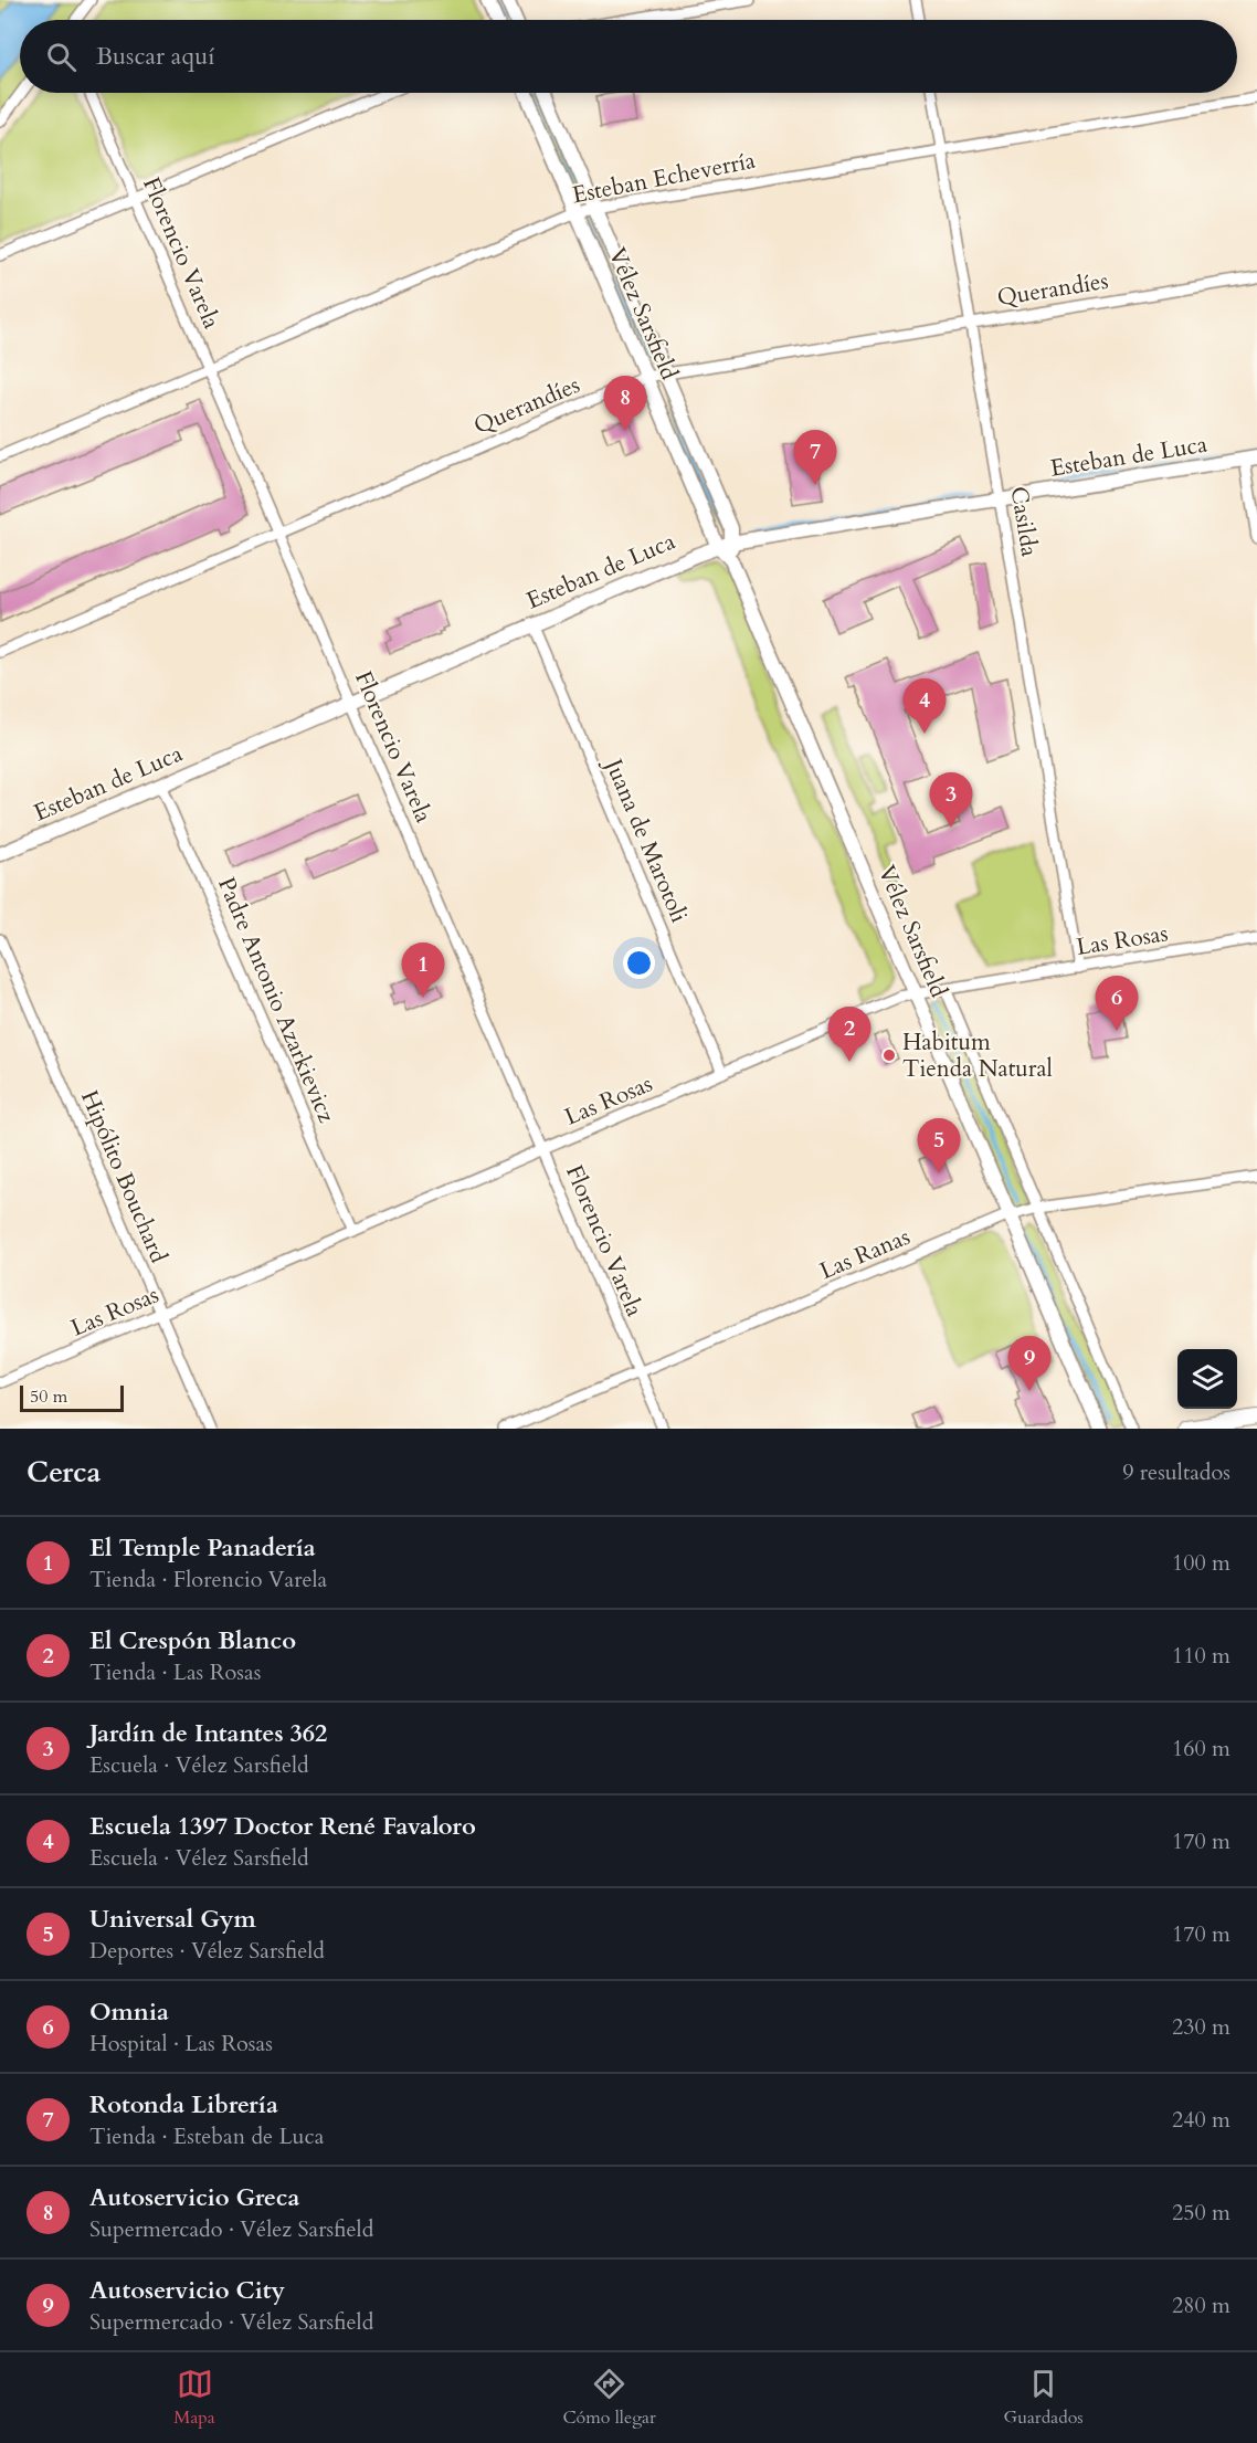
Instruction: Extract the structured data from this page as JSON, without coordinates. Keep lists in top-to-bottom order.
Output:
{
  "streets": {
    "street": [
      "Esteban Echeverría",
      "Florencio Varela",
      "Querandíes",
      "Vélez Sarsfield",
      "Esteban de Luca",
      "Casilda",
      "Juana de Marotoli",
      "Las Rosas",
      "Padre Antonio Azarkievicz",
      "Hipólito Bouchard",
      "Las Ranas"
    ]
  },
  "crossings": [
    ["Esteban Echeverría", "Florencio Varela"],
    ["Esteban Echeverría", "Vélez Sarsfield"],
    ["Esteban Echeverría", "Casilda"],
    ["Florencio Varela", "Querandíes"],
    ["Florencio Varela", "Esteban de Luca"],
    ["Florencio Varela", "Las Rosas"],
    ["Florencio Varela", "Las Ranas"],
    ["Querandíes", "Vélez Sarsfield"],
    ["Querandíes", "Casilda"],
    ["Vélez Sarsfield", "Esteban de Luca"],
    ["Vélez Sarsfield", "Las Rosas"],
    ["Vélez Sarsfield", "Las Ranas"],
    ["Esteban de Luca", "Casilda"],
    ["Esteban de Luca", "Juana de Marotoli"],
    ["Esteban de Luca", "Padre Antonio Azarkievicz"],
    ["Casilda", "Las Rosas"],
    ["Juana de Marotoli", "Las Rosas"],
    ["Las Rosas", "Padre Antonio Azarkievicz"],
    ["Las Rosas", "Hipólito Bouchard"]
  ],
  "places": ["Habitum Tienda Natural"],
  "scale_bar": "50 m",
  "page": {
    "search": "Buscar aquí",
    "pins": [
      "8",
      "7",
      "4",
      "3",
      "1",
      "6",
      "2",
      "5",
      "9"
    ],
    "scale": "50 m",
    "heading": ["Cerca", "9 resultados"],
    "list": [
      {
        "mark": "1",
        "name": "El Temple Panadería",
        "note": "Tienda · Florencio Varela",
        "value": "100 m"
      },
      {
        "mark": "2",
        "name": "El Crespón Blanco",
        "note": "Tienda · Las Rosas",
        "value": "110 m"
      },
      {
        "mark": "3",
        "name": "Jardín de Intantes 362",
        "note": "Escuela · Vélez Sarsfield",
        "value": "160 m"
      },
      {
        "mark": "4",
        "name": "Escuela 1397 Doctor René Favaloro",
        "note": "Escuela · Vélez Sarsfield",
        "value": "170 m"
      },
      {
        "mark": "5",
        "name": "Universal Gym",
        "note": "Deportes · Vélez Sarsfield",
        "value": "170 m"
      },
      {
        "mark": "6",
        "name": "Omnia",
        "note": "Hospital · Las Rosas",
        "value": "230 m"
      },
      {
        "mark": "7",
        "name": "Rotonda Librería",
        "note": "Tienda · Esteban de Luca",
        "value": "240 m"
      },
      {
        "mark": "8",
        "name": "Autoservicio Greca",
        "note": "Supermercado · Vélez Sarsfield",
        "value": "250 m"
      },
      {
        "mark": "9",
        "name": "Autoservicio City",
        "note": "Supermercado · Vélez Sarsfield",
        "value": "280 m"
      }
    ],
    "nav": ["Mapa", "Cómo llegar", "Guardados"]
  }
}
